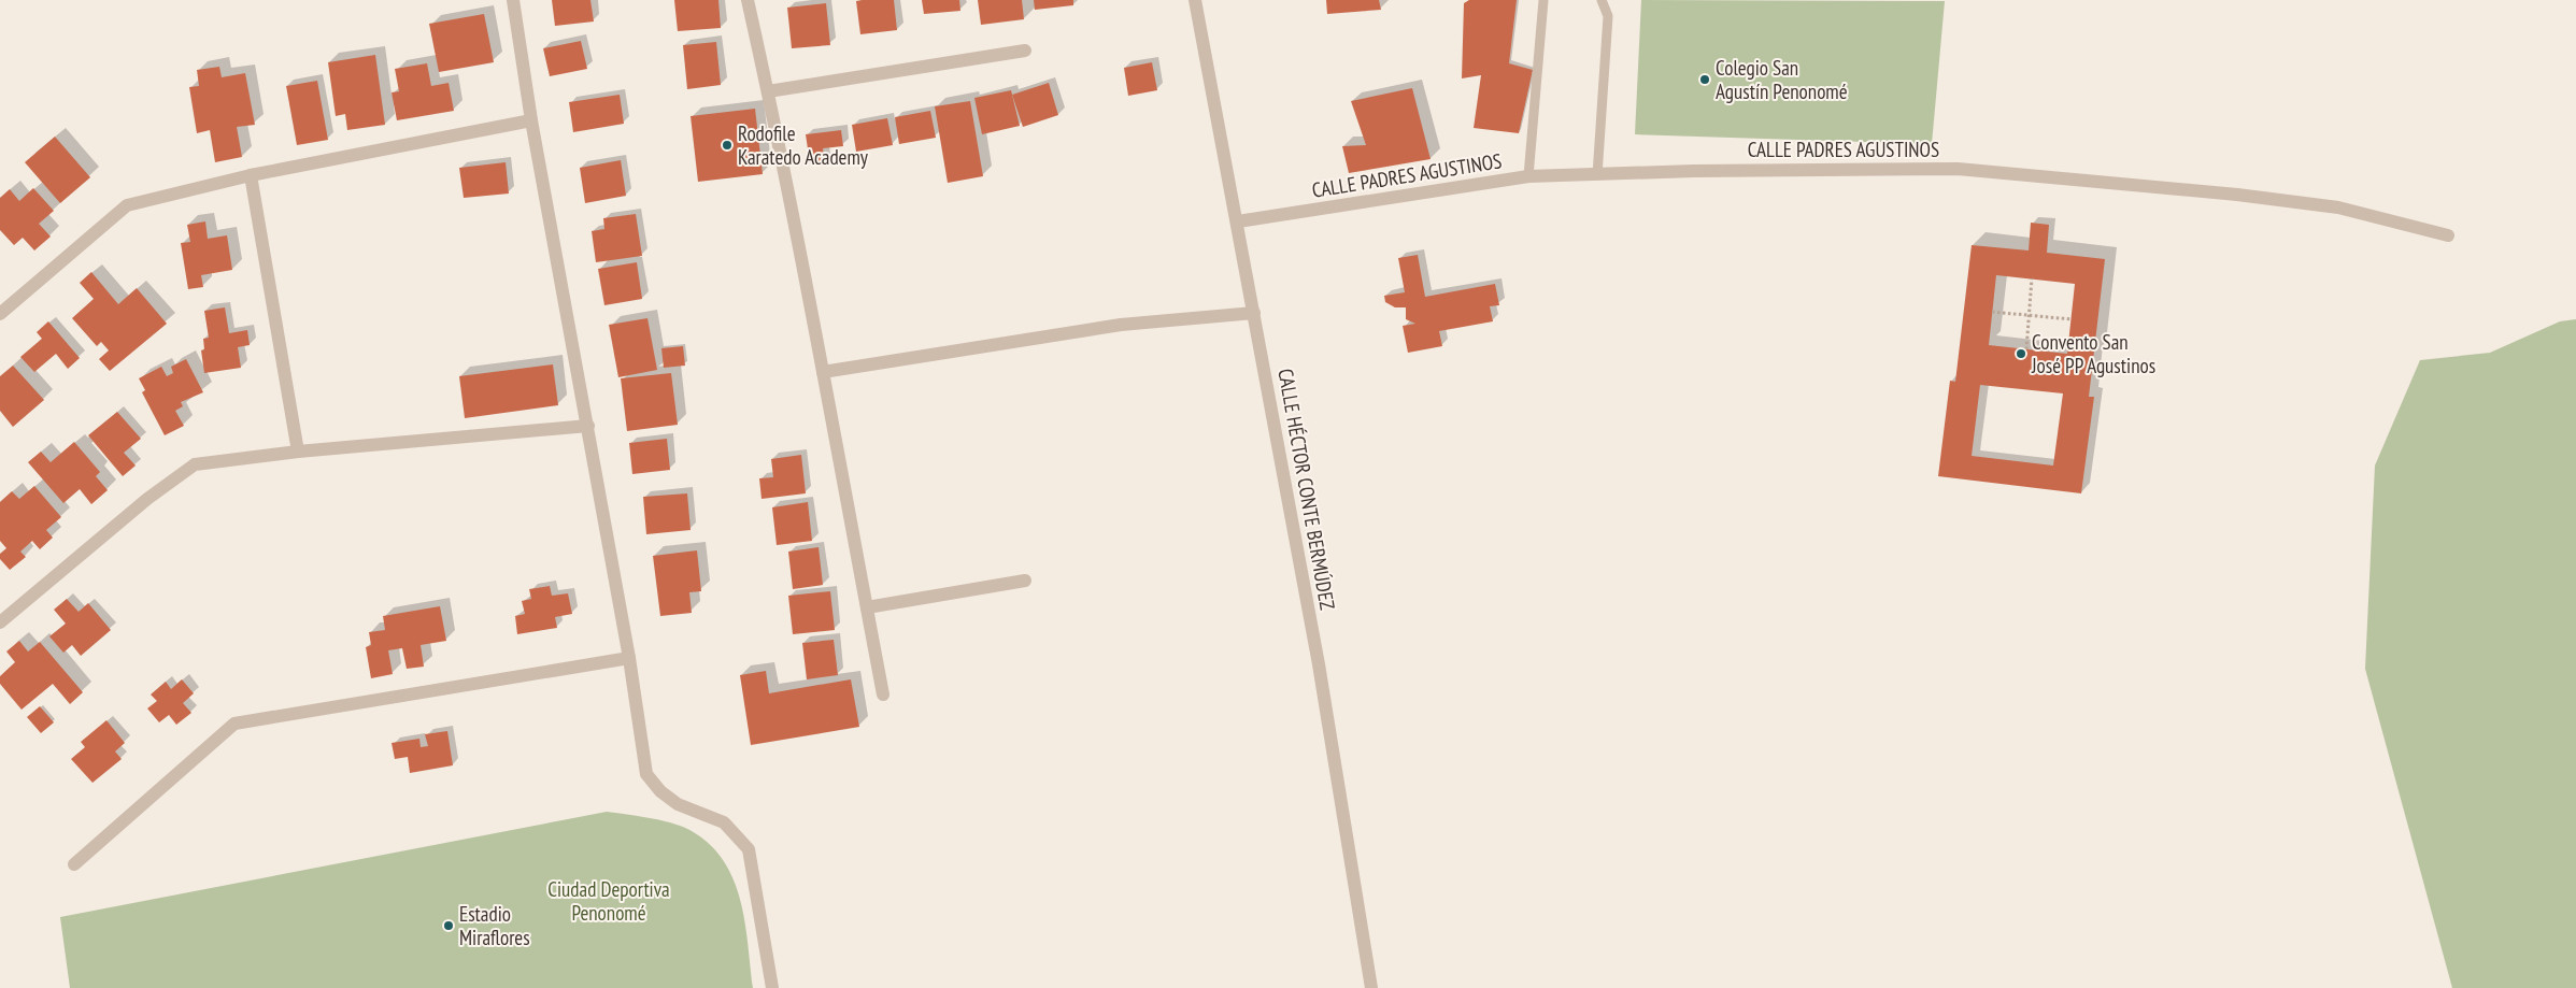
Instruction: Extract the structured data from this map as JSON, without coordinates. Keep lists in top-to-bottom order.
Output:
{
  "streets": {
    "street": ["CALLE PADRES AGUSTINOS", "CALLE HÉCTOR CONTE BERMÚDEZ"]
  },
  "crossings": [
    ["CALLE PADRES AGUSTINOS", "CALLE HÉCTOR CONTE BERMÚDEZ"]
  ],
  "parks": ["Ciudad Deportiva Penonomé"],
  "places": [
    "Colegio San Agustín Penonomé",
    "Rodofile Karatedo Academy",
    "Convento San José PP Agustinos",
    "Estadio Miraflores"
  ]
}
